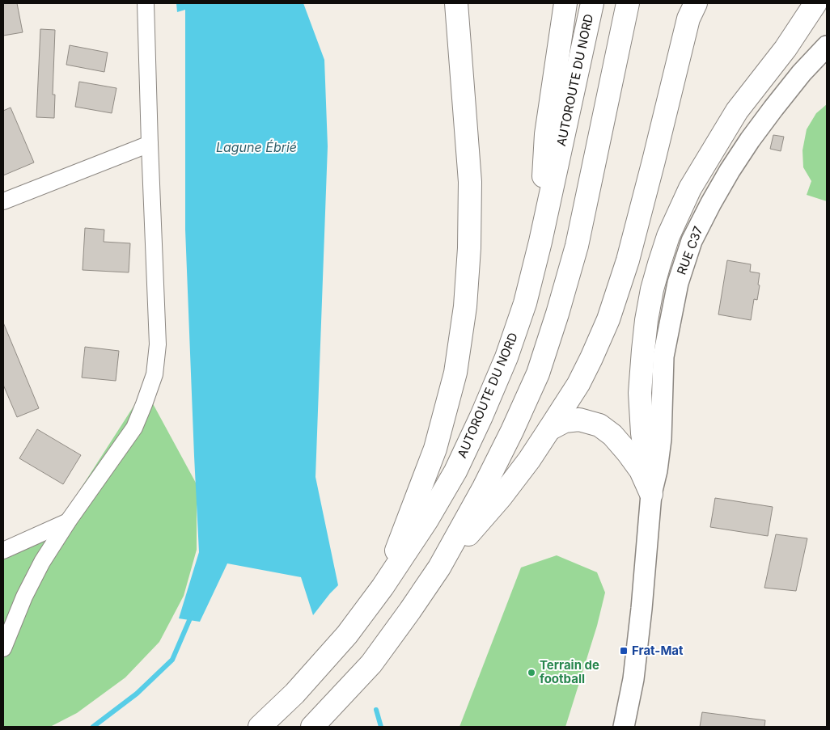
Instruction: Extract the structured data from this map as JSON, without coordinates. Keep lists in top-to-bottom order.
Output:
{
  "streets": {
    "highway": ["AUTOROUTE DU NORD"],
    "street": ["RUE C37"]
  },
  "water": ["Lagune Ébrié"],
  "places": {
    "transit": ["Frat-Mat"],
    "other": ["Terrain de football"]
  }
}
